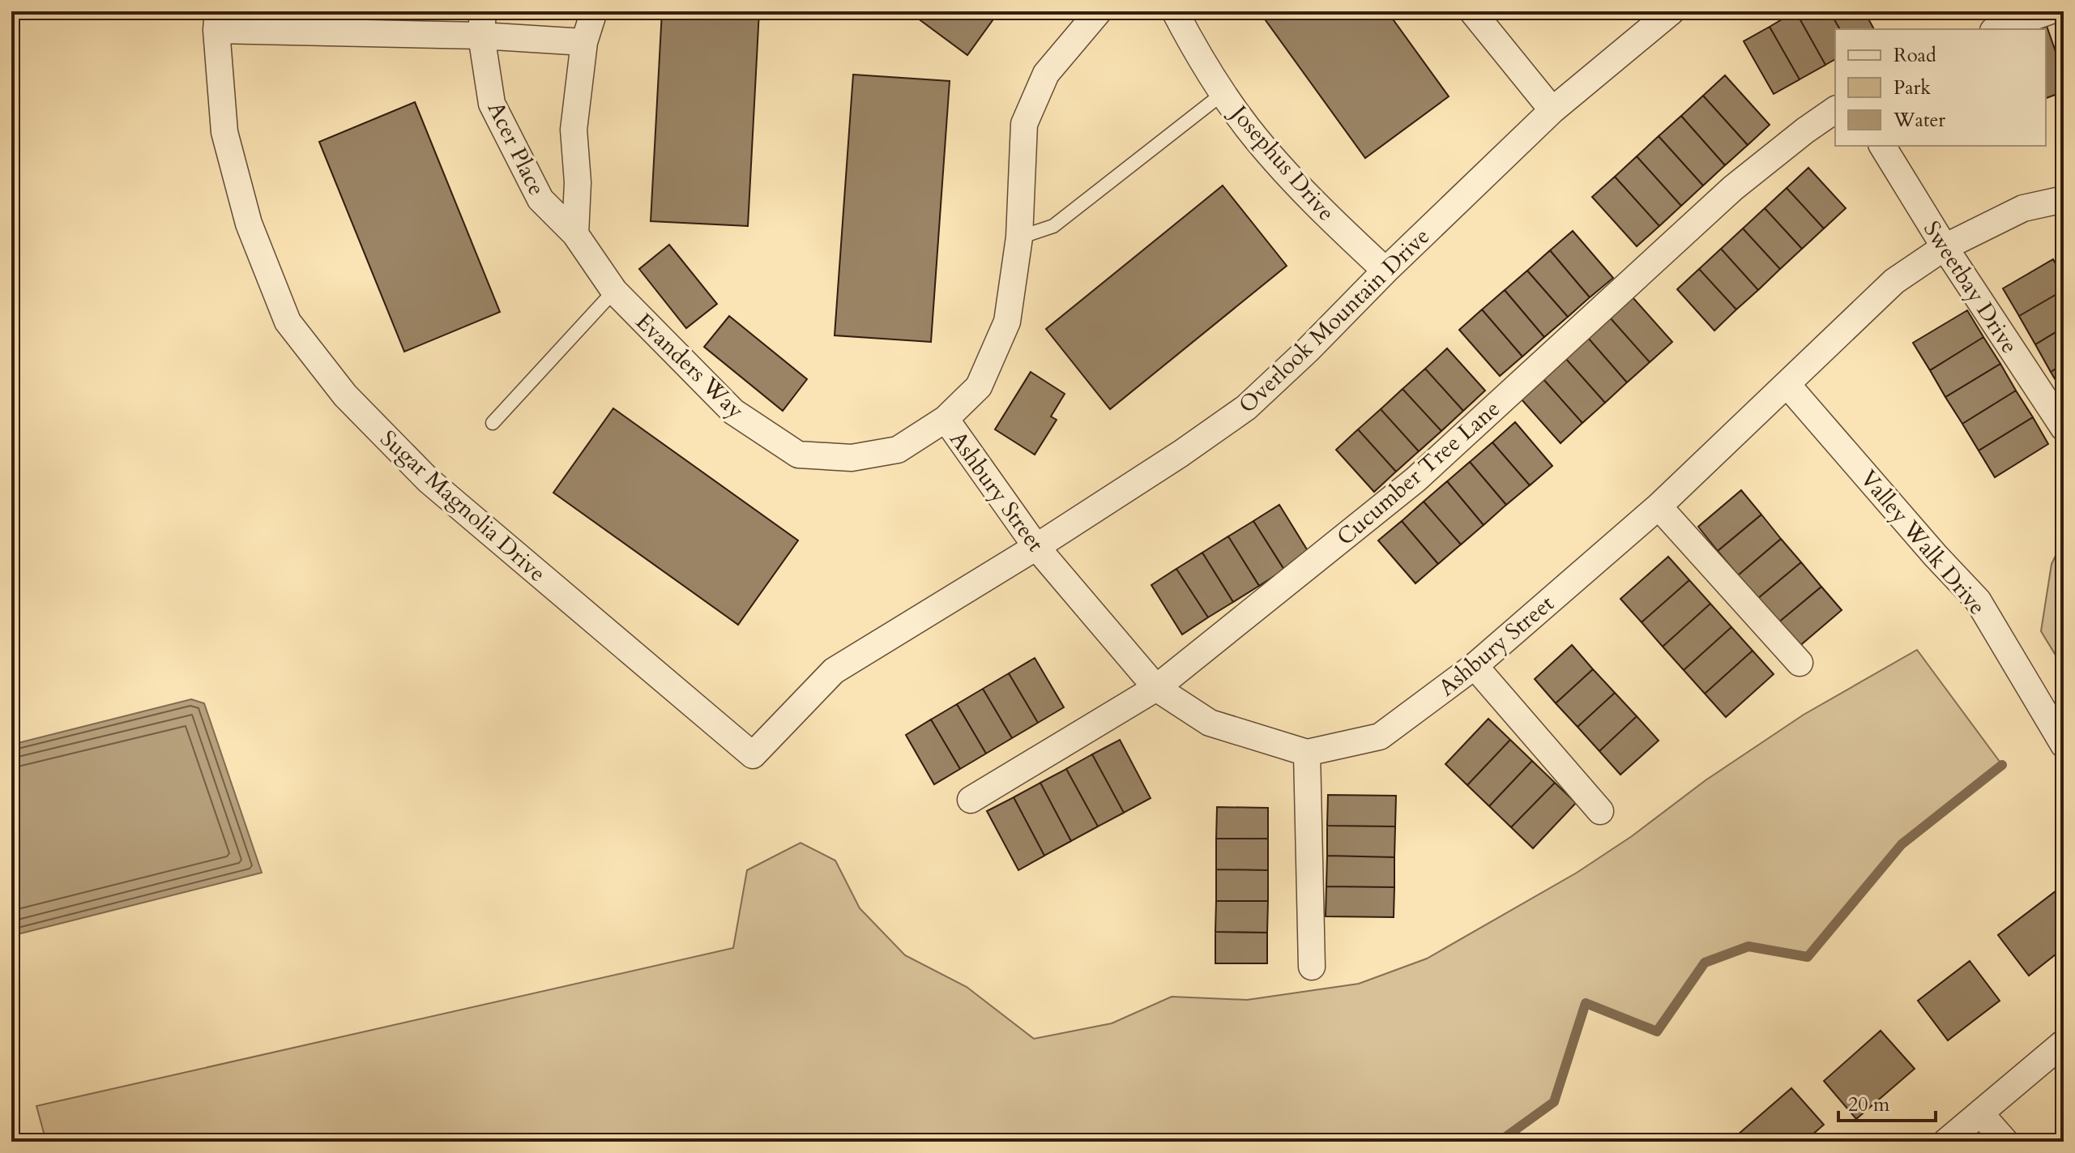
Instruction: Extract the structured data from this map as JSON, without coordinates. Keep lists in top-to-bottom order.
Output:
{
  "streets": {
    "street": [
      "Acer Place",
      "Josephus Drive",
      "Sweetbay Drive",
      "Overlook Mountain Drive",
      "Evanders Way",
      "Cucumber Tree Lane",
      "Ashbury Street",
      "Sugar Magnolia Drive",
      "Valley Walk Drive"
    ]
  },
  "crossings": [
    ["Acer Place", "Evanders Way"],
    ["Josephus Drive", "Overlook Mountain Drive"],
    ["Sweetbay Drive", "Ashbury Street"],
    ["Overlook Mountain Drive", "Ashbury Street"],
    ["Overlook Mountain Drive", "Sugar Magnolia Drive"],
    ["Evanders Way", "Ashbury Street"],
    ["Cucumber Tree Lane", "Ashbury Street"],
    ["Ashbury Street", "Valley Walk Drive"]
  ],
  "legend": ["Road", "Park", "Water"],
  "scale_bar": "20 m"
}
